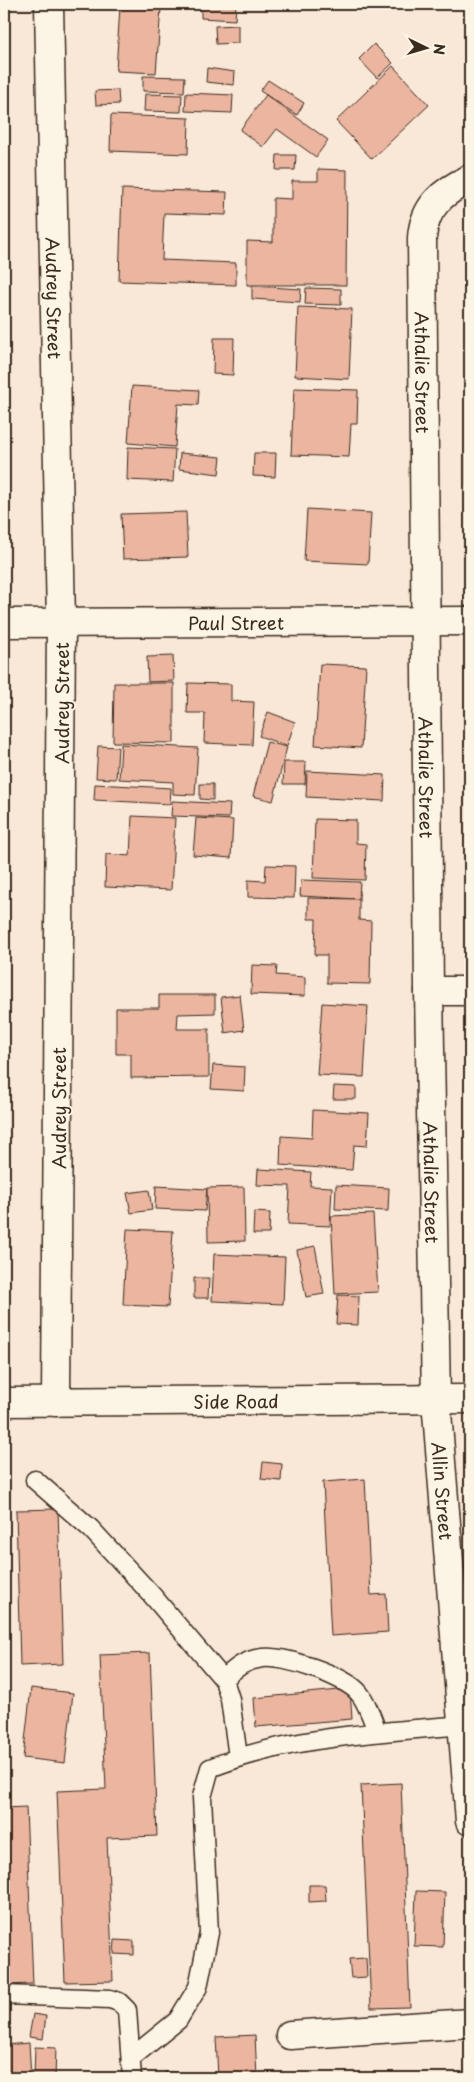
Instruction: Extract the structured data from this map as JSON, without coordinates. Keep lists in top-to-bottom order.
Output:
{
  "streets": {
    "street": [
      "Audrey Street",
      "Athalie Street",
      "Paul Street",
      "Side Road",
      "Allin Street"
    ]
  },
  "crossings": [
    ["Audrey Street", "Paul Street"],
    ["Audrey Street", "Side Road"],
    ["Athalie Street", "Paul Street"],
    ["Athalie Street", "Side Road"],
    ["Athalie Street", "Allin Street"],
    ["Side Road", "Allin Street"]
  ],
  "north": "right"
}
